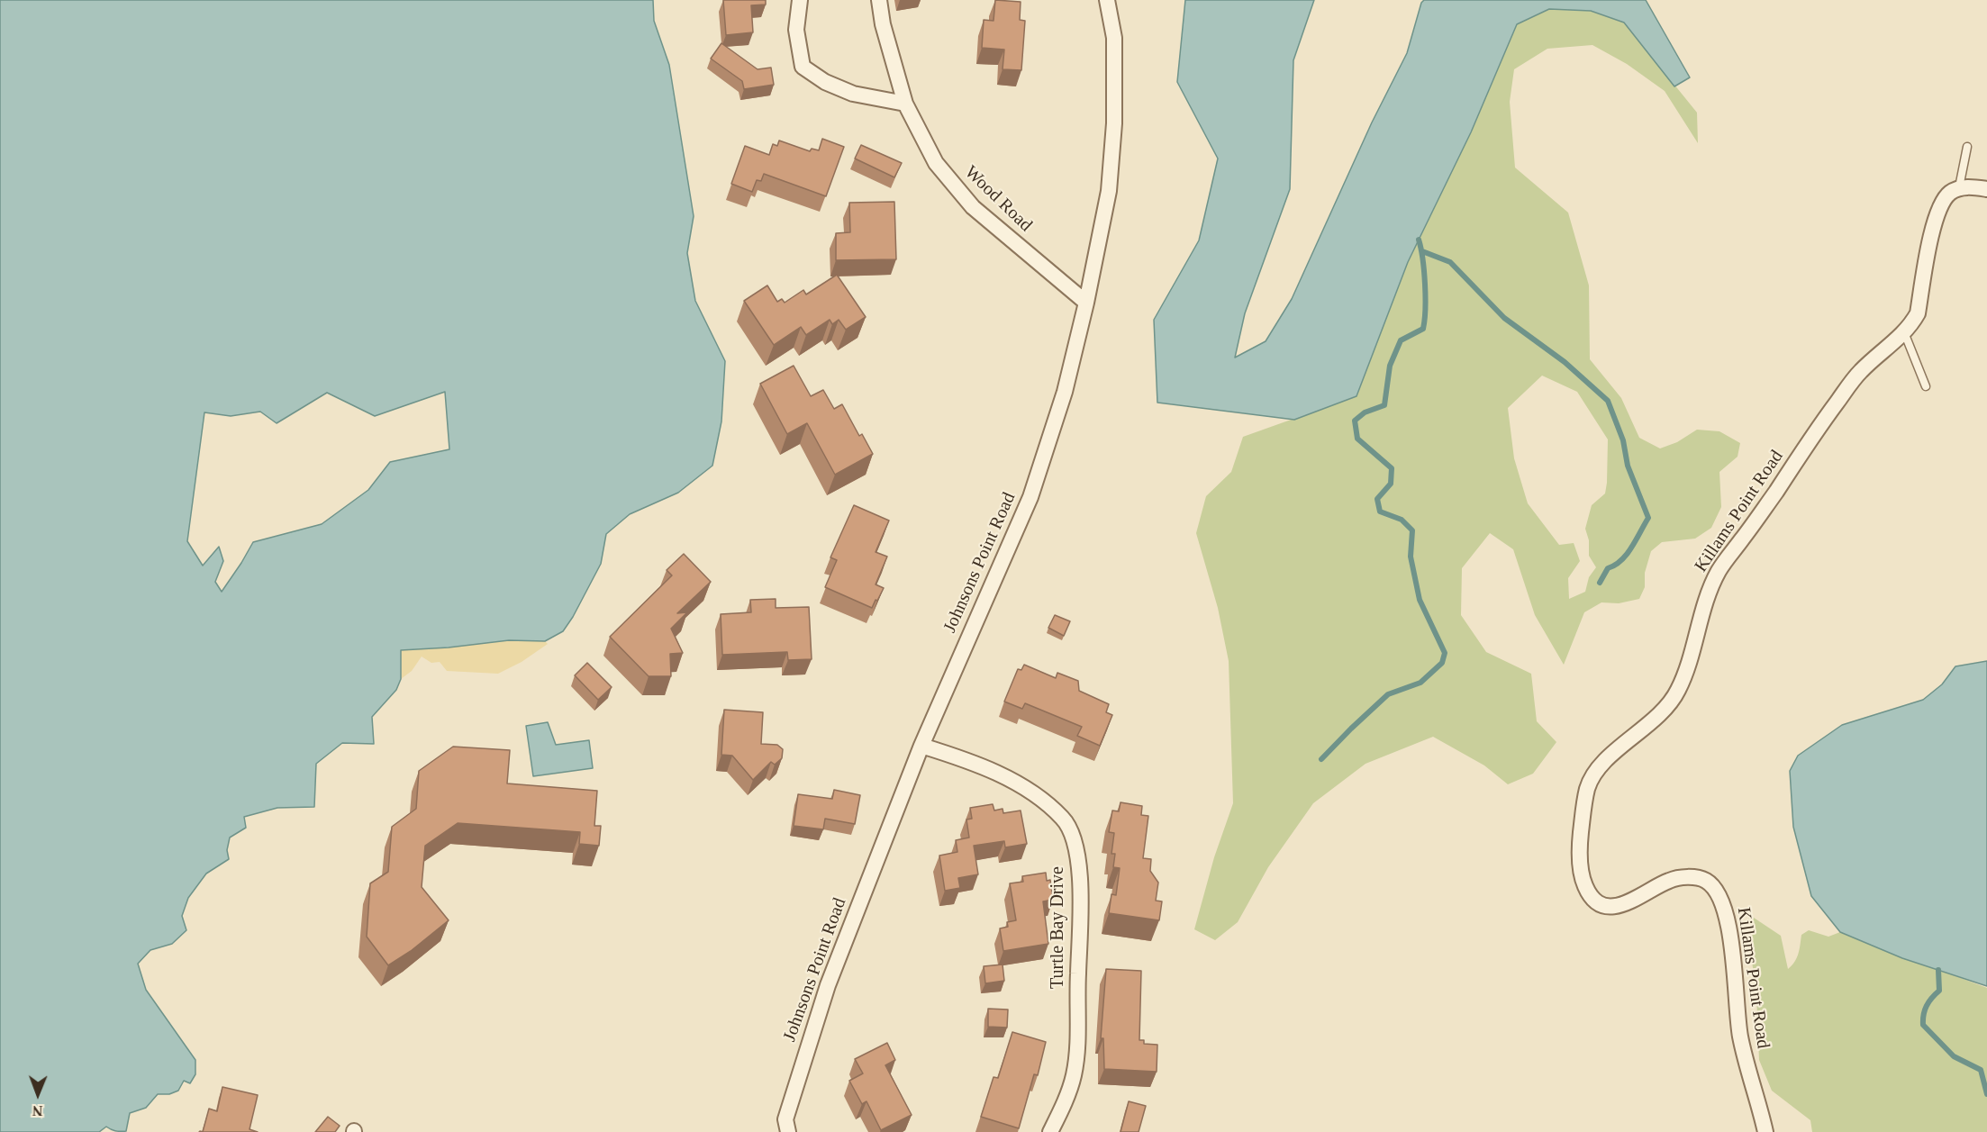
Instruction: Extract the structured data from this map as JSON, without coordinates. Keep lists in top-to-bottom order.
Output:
{
  "streets": {
    "street": [
      "Wood Road",
      "Killams Point Road",
      "Johnsons Point Road",
      "Turtle Bay Drive"
    ]
  },
  "crossings": [
    ["Wood Road", "Johnsons Point Road"],
    ["Johnsons Point Road", "Turtle Bay Drive"]
  ],
  "north": "bottom"
}
